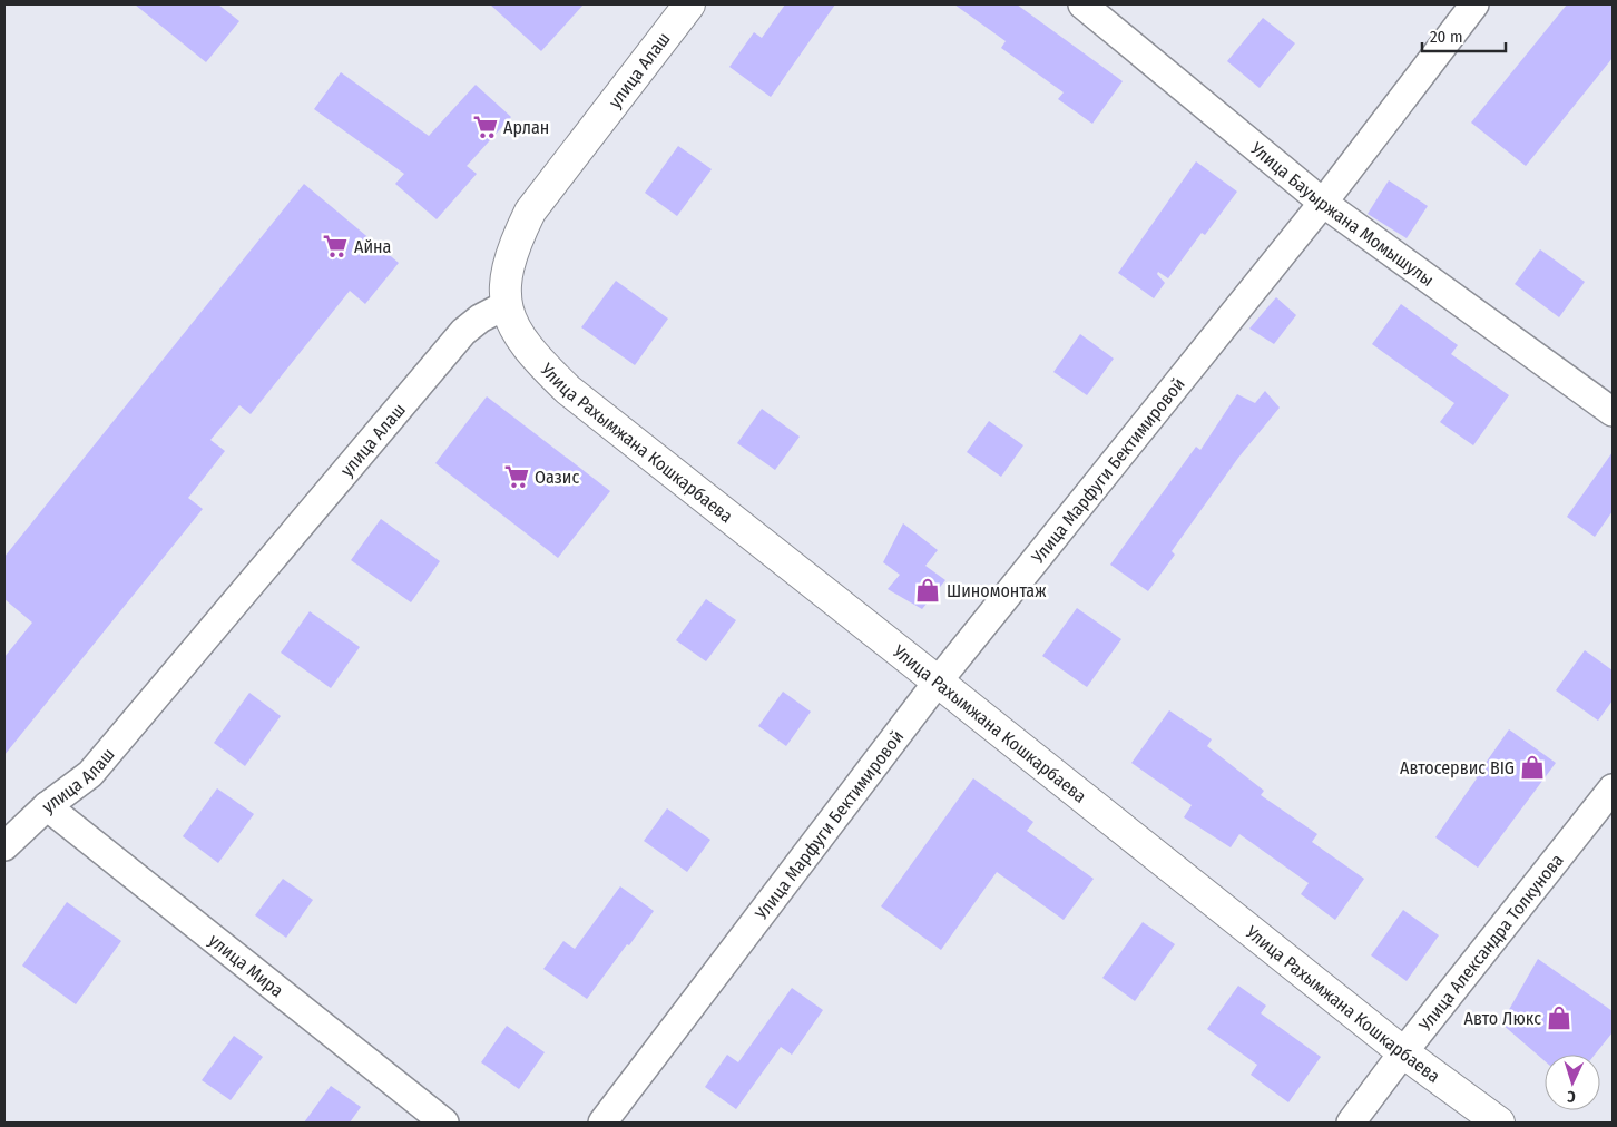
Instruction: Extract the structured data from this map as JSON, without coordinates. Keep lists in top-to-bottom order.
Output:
{
  "streets": {
    "street": [
      "улица Алаш",
      "Улица Бауыржана Момышулы",
      "Улица Рахымжана Кошкарбаева",
      "Улица Марфуги Бектимировой",
      "Улица Александра Толкунова",
      "улица Мира"
    ]
  },
  "crossings": [
    ["улица Алаш", "Улица Рахымжана Кошкарбаева"],
    ["улица Алаш", "улица Мира"],
    ["Улица Бауыржана Момышулы", "Улица Марфуги Бектимировой"],
    ["Улица Рахымжана Кошкарбаева", "Улица Марфуги Бектимировой"],
    ["Улица Рахымжана Кошкарбаева", "Улица Александра Толкунова"]
  ],
  "places": {
    "supermarket": ["Арлан", "Айна", "Оазис"],
    "shop": ["Шиномонтаж", "Автосервис BIG", "Авто Люкс"]
  },
  "scale_bar": "20 m",
  "north": "bottom"
}
